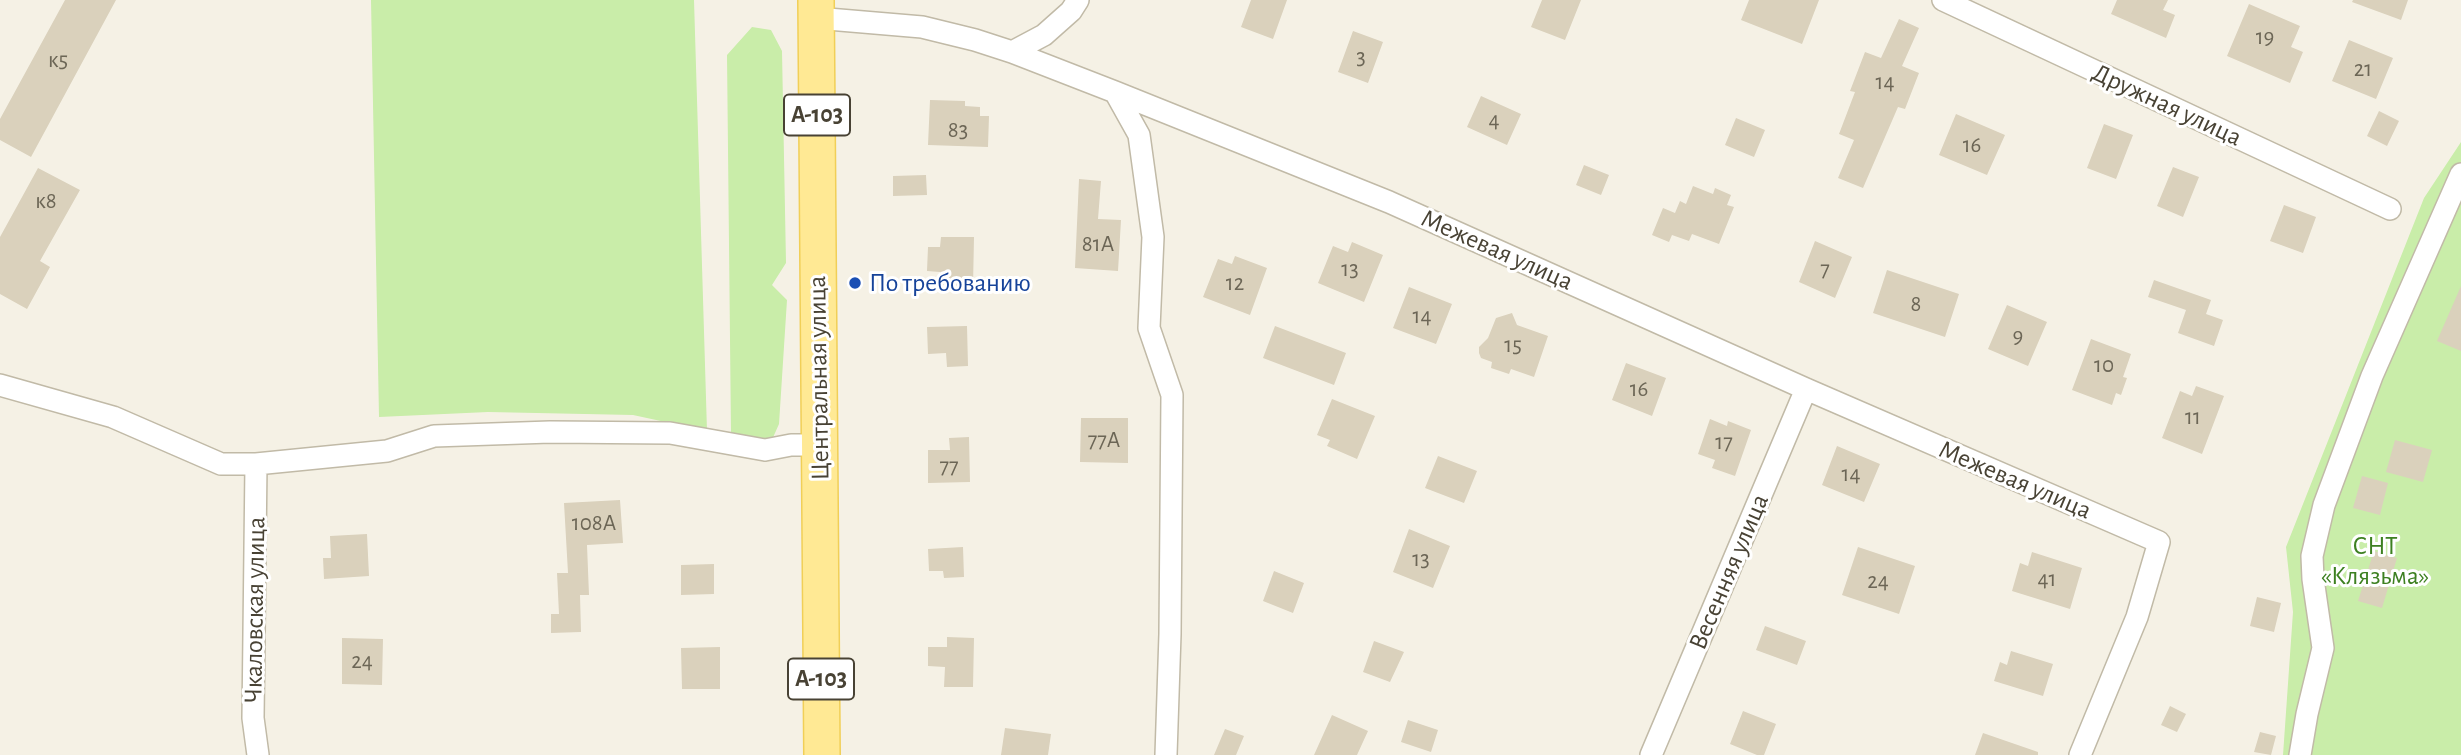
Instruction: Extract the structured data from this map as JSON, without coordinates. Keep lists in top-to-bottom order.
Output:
{
  "streets": {
    "main road": ["А-103", "Центральная улица"],
    "street": [
      "Дружная улица",
      "Межевая улица",
      "Весенняя улица",
      "Чкаловская улица"
    ]
  },
  "crossings": [
    ["Межевая улица", "Центральная улица"],
    ["Межевая улица", "Весенняя улица"]
  ],
  "parks": ["СНТ «Клязьма»"],
  "places": ["По требованию"],
  "house_numbers": [
    "19",
    "3",
    "к5",
    "21",
    "14",
    "4",
    "83",
    "16",
    "к8",
    "81А",
    "13",
    "7",
    "12",
    "8",
    "14",
    "9",
    "15",
    "10",
    "16",
    "11",
    "77А",
    "17",
    "77",
    "14",
    "108А",
    "13",
    "41",
    "24",
    "24"
  ]
}
